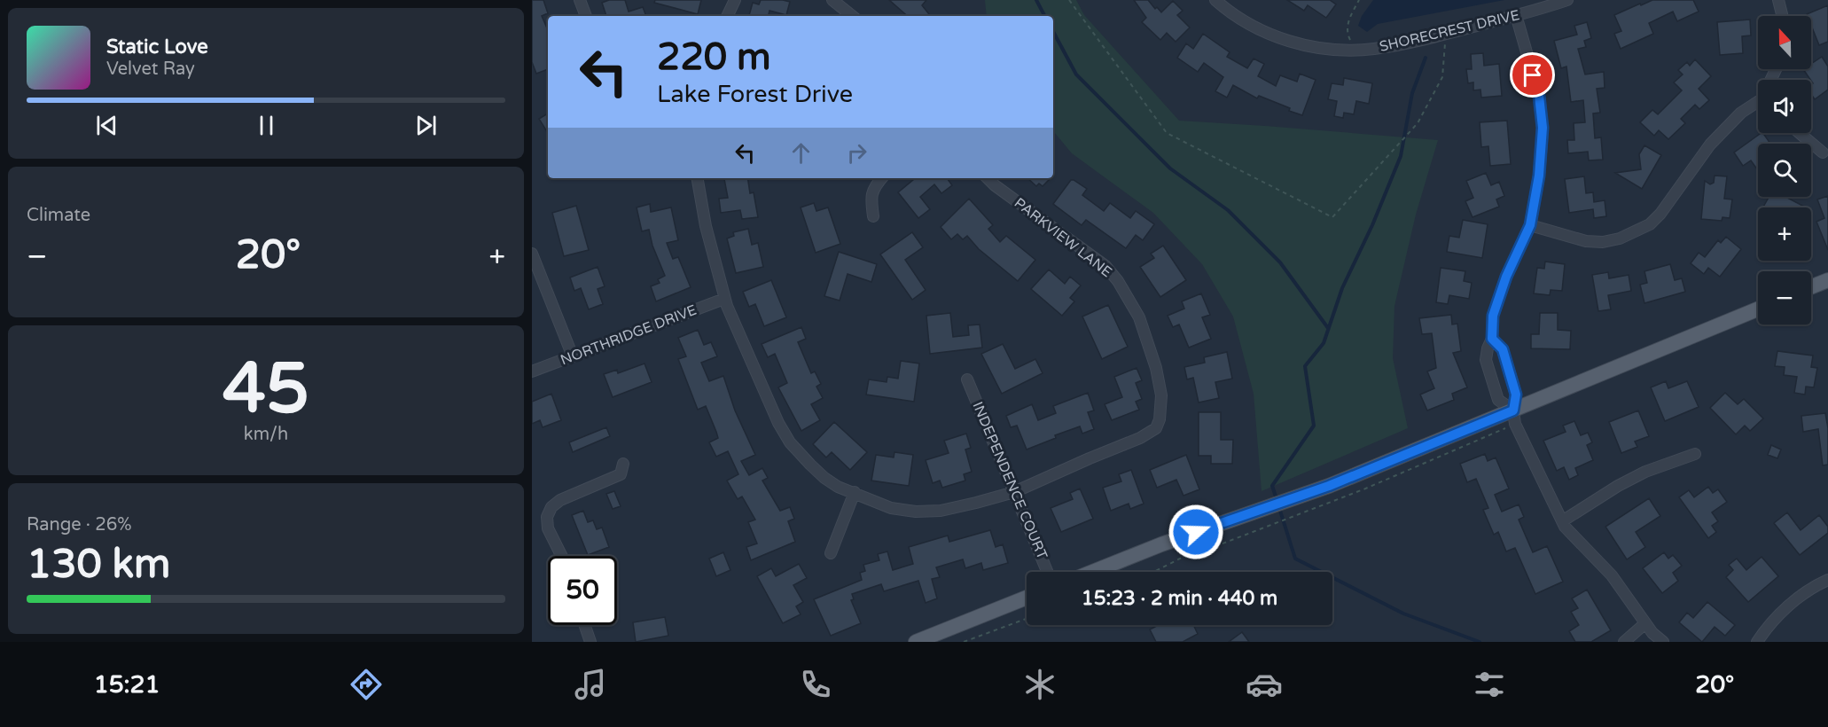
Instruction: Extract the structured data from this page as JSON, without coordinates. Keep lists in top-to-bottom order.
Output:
{
  "streets": {
    "street": [
      "SHORECREST DRIVE",
      "PARKVIEW LANE",
      "NORTHRIDGE DRIVE",
      "INDEPENDENCE COURT"
    ]
  },
  "crossings": [
    ["PARKVIEW LANE", "INDEPENDENCE COURT"]
  ],
  "north": "top",
  "page": {
    "map_buttons": ["+", "−"],
    "turn": ["220 m", "Lake Forest Drive"],
    "song": ["Static Love", "Velvet Ray"],
    "tile": [
      "Climate",
      ["45", "km/h"],
      ["Range · 26%", "130 km"]
    ],
    "heat": ["−", "20°", "+"],
    "limit": "50",
    "trip": "15:23 · 2 min · 440 m",
    "tabs": ["15:21", "20°"]
  }
}
